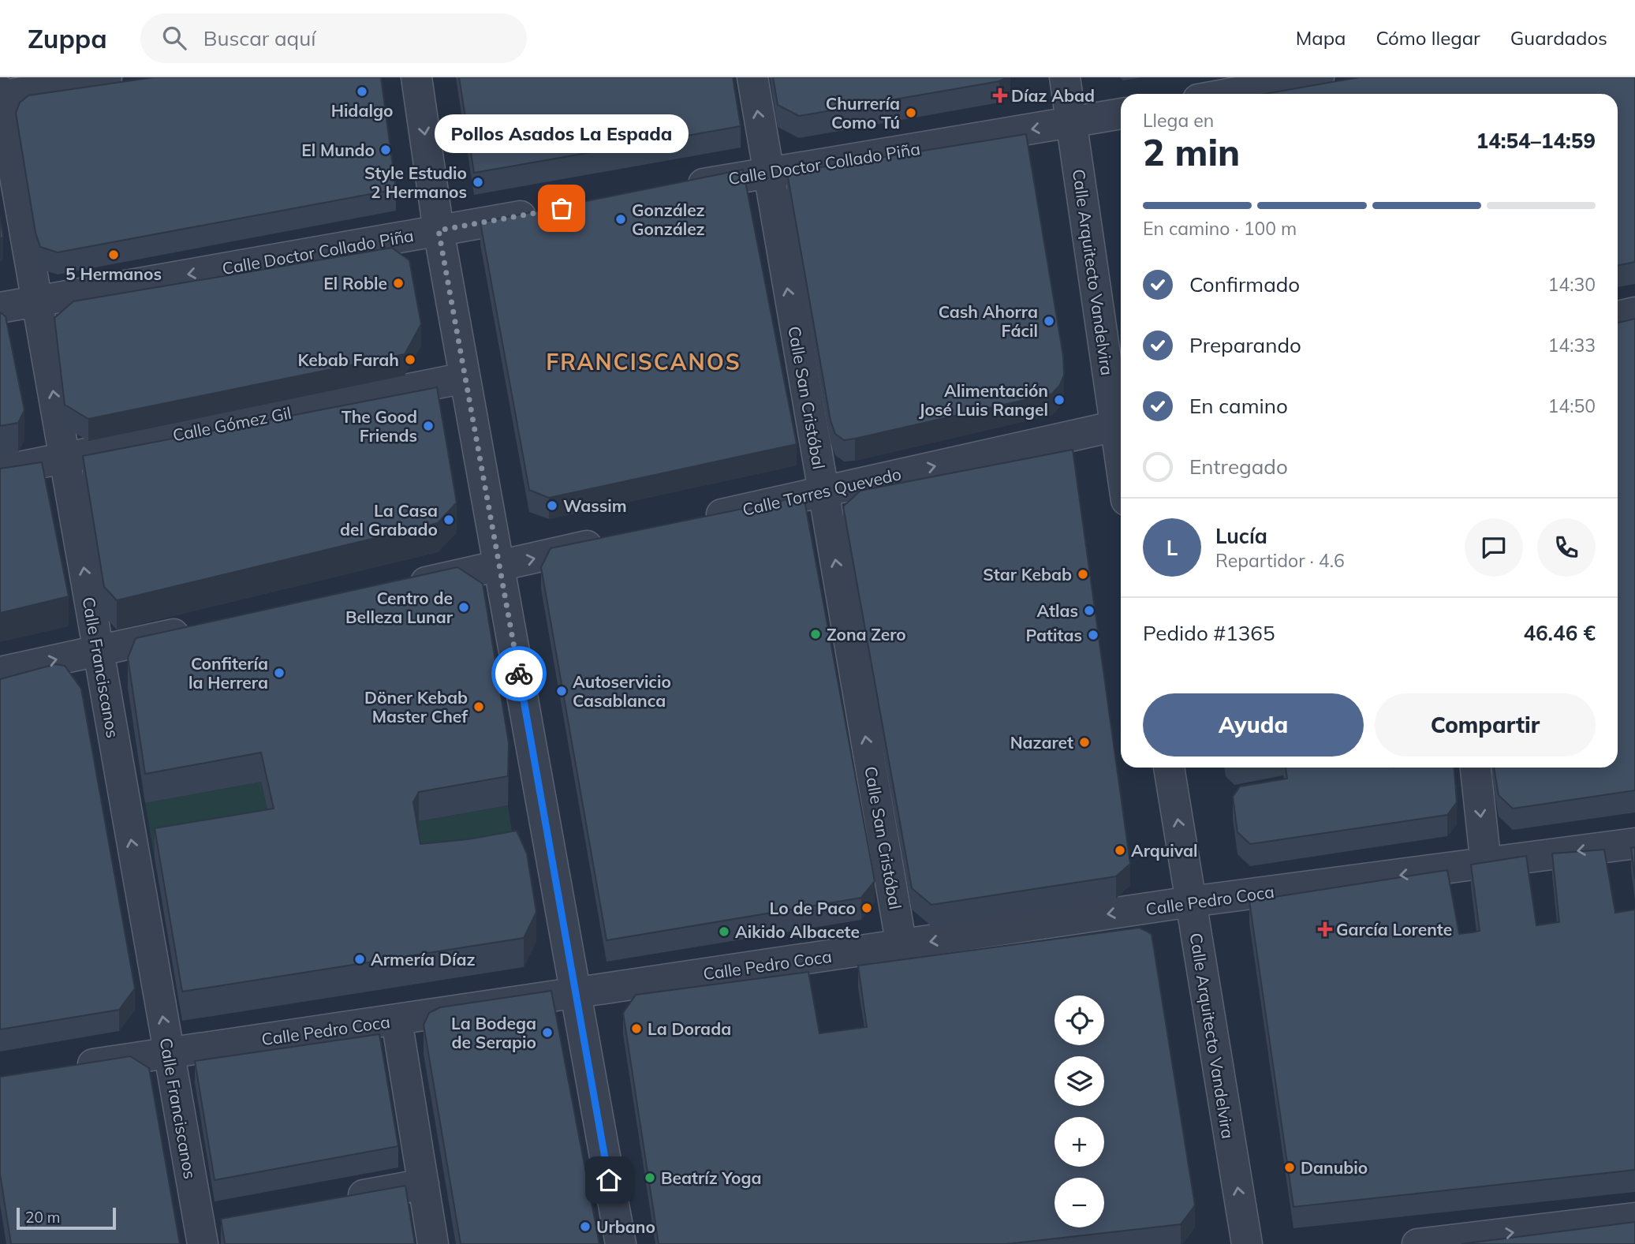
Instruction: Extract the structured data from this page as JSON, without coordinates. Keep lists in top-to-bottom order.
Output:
{
  "streets": {
    "street": [
      "Calle Doctor Collado Piña",
      "Calle Arquitecto Vandelvira",
      "Calle San Cristóbal",
      "Calle Gómez Gil",
      "Calle Torres Quevedo",
      "Calle Franciscanos",
      "Calle Pedro Coca"
    ]
  },
  "crossings": [
    ["Calle Doctor Collado Piña", "Calle Arquitecto Vandelvira"],
    ["Calle Doctor Collado Piña", "Calle San Cristóbal"],
    ["Calle Doctor Collado Piña", "Calle Franciscanos"],
    ["Calle Arquitecto Vandelvira", "Calle Torres Quevedo"],
    ["Calle Arquitecto Vandelvira", "Calle Pedro Coca"],
    ["Calle San Cristóbal", "Calle Torres Quevedo"],
    ["Calle San Cristóbal", "Calle Pedro Coca"],
    ["Calle Gómez Gil", "Calle Franciscanos"],
    ["Calle Franciscanos", "Calle Pedro Coca"]
  ],
  "one_way": [
    "Calle Doctor Collado Piña",
    "Calle Arquitecto Vandelvira",
    "Calle San Cristóbal",
    "Calle Torres Quevedo",
    "Calle Franciscanos",
    "Calle Pedro Coca"
  ],
  "districts": ["FRANCISCANOS"],
  "places": {
    "other": [
      "Hidalgo",
      "Churrería Como Tú",
      "El Mundo",
      "Style Estudio 2 Hermanos",
      "Pollos Asados La Espada",
      "González González",
      "5 Hermanos",
      "El Roble",
      "Cash Ahorra Fácil",
      "Kebab Farah",
      "Alimentación José Luis Rangel",
      "The Good Friends",
      "Wassim",
      "La Casa del Grabado",
      "Star Kebab",
      "Centro de Belleza Lunar",
      "Atlas",
      "Zona Zero",
      "Patitas",
      "Confitería la Herrera",
      "Autoservicio Casablanca",
      "Döner Kebab Master Chef",
      "Nazaret",
      "Arquival",
      "Lo de Paco",
      "Aikido Albacete",
      "Armería Díaz",
      "La Dorada",
      "La Bodega de Serapio",
      "Danubio",
      "Beatríz Yoga",
      "Urbano"
    ],
    "health": ["Díaz Abad", "García Lorente"]
  },
  "scale_bar": "20 m",
  "page": {
    "header": "Zuppa",
    "search": "Buscar aquí",
    "nav": ["Mapa", "Cómo llegar", "Guardados"],
    "heading": ["2 min", "Llega en", "14:54–14:59"],
    "panel": [
      "Lucía",
      "Repartidor · 4.6",
      "Pedido #1365",
      "46.46 €"
    ],
    "bubble": "Pollos Asados La Espada",
    "bar": "En camino · 100 m",
    "list": [
      ["Confirmado", "14:30"],
      ["Preparando", "14:33"],
      ["En camino", "14:50"],
      "Entregado"
    ],
    "round": "L",
    "buttons": ["Ayuda", "Compartir"],
    "map_buttons": ["+", "−"],
    "scale": "20 m"
  }
}
